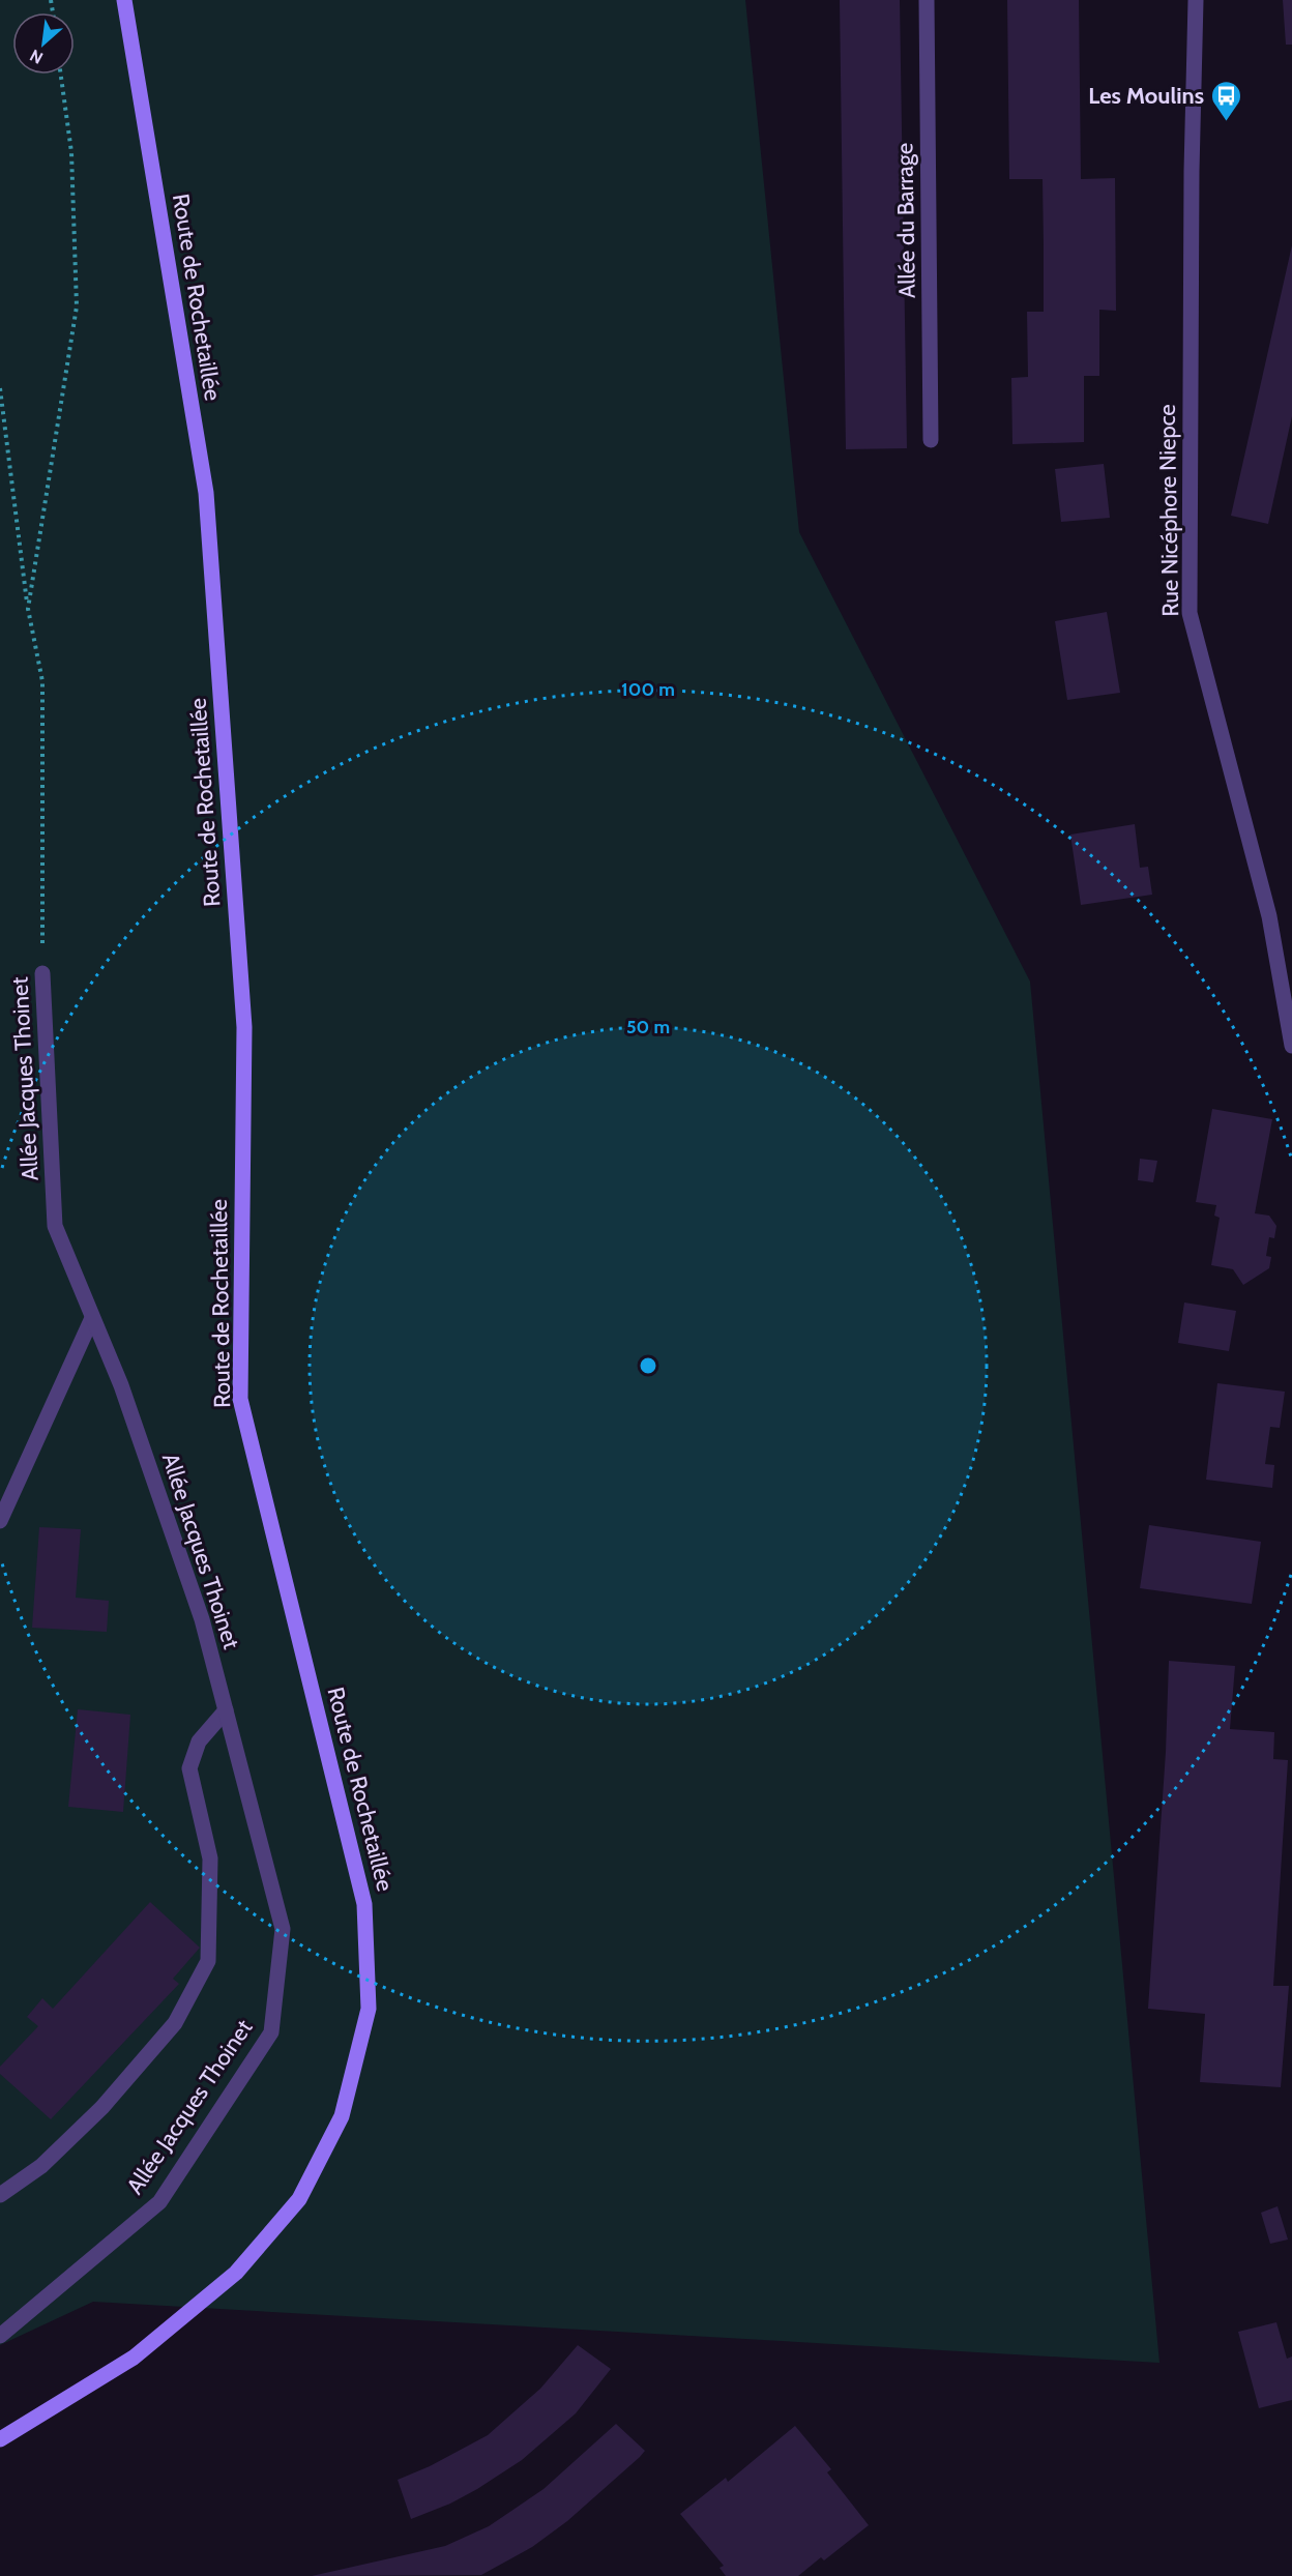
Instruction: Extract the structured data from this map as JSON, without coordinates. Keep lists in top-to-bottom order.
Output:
{
  "streets": {
    "main road": ["Route de Rochetaillée"],
    "street": ["Allée du Barrage", "Rue Nicéphore Niepce", "Allée Jacques Thoinet"]
  },
  "places": {
    "bus stop": ["Les Moulins"]
  },
  "north": "bottom left",
  "rings": ["100 m", "50 m"]
}
